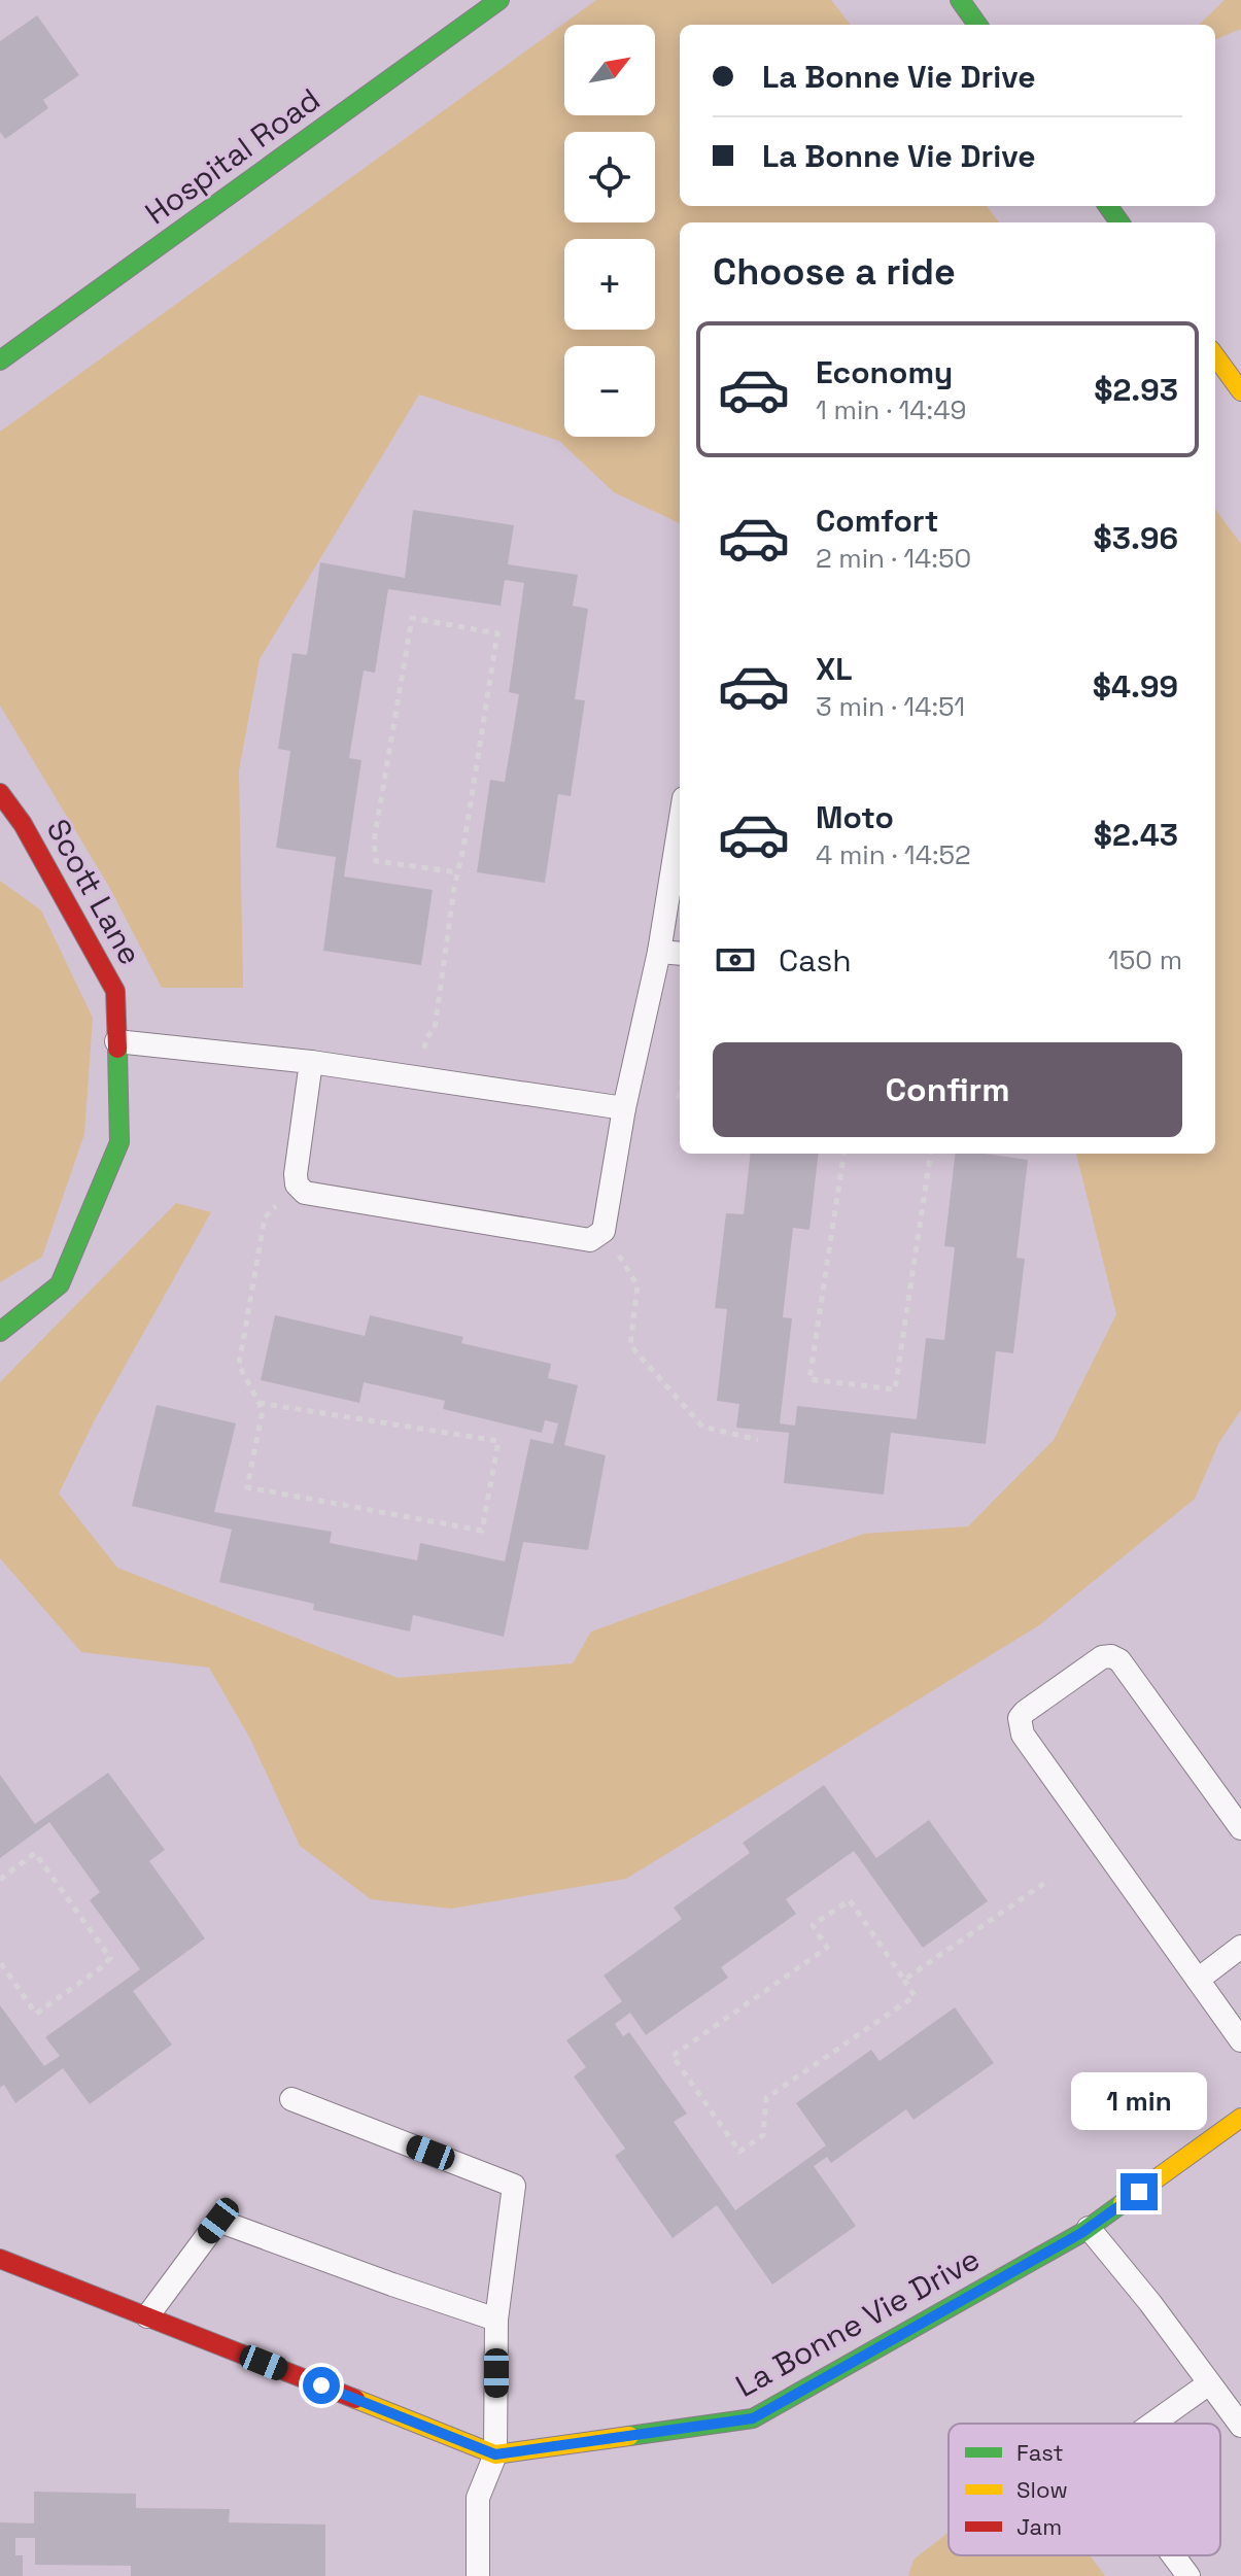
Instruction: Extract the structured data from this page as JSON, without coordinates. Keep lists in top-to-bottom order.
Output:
{
  "streets": {
    "street": ["Hospital Road", "Scott Lane", "La Bonne Vie Drive"]
  },
  "legend": ["Fast", "Slow", "Jam"],
  "north": "top right",
  "page": {
    "map_buttons": ["+", "−"],
    "banner": ["La Bonne Vie Drive", "La Bonne Vie Drive"],
    "heading": "Choose a ride",
    "list": [
      {
        "name": "Economy",
        "note": "1 min · 14:49",
        "value": "$2.93"
      },
      {
        "name": "Comfort",
        "note": "2 min · 14:50",
        "value": "$3.96"
      },
      {
        "name": "XL",
        "note": "3 min · 14:51",
        "value": "$4.99"
      },
      {
        "name": "Moto",
        "note": "4 min · 14:52",
        "value": "$2.43"
      }
    ],
    "pay": ["Cash", "150 m"],
    "buttons": "Confirm",
    "bubble": "1 min"
  }
}
